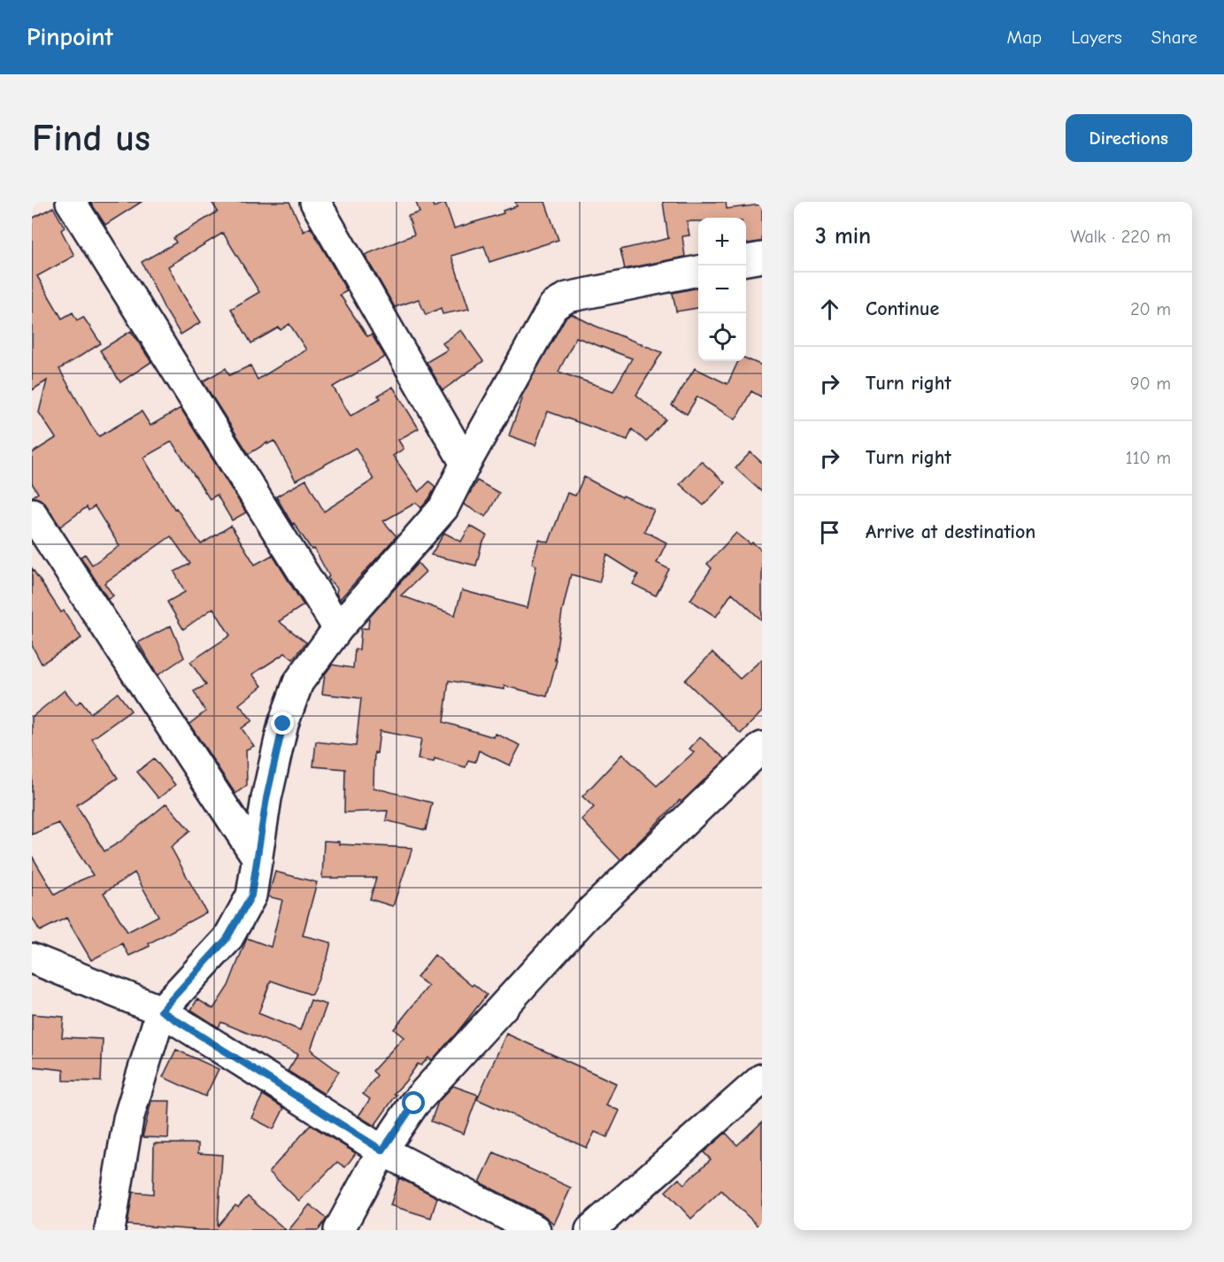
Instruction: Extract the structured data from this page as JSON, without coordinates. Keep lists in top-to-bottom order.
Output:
{
  "page": {
    "header": "Pinpoint",
    "nav": ["Map", "Layers", "Share"],
    "buttons": "Directions",
    "title": "Find us",
    "heading": ["3 min", "Walk · 220 m"],
    "map_buttons": ["+", "−"],
    "list": [
      ["Continue", "20 m"],
      ["Turn right", "90 m"],
      ["Turn right", "110 m"],
      "Arrive at destination"
    ]
  }
}
